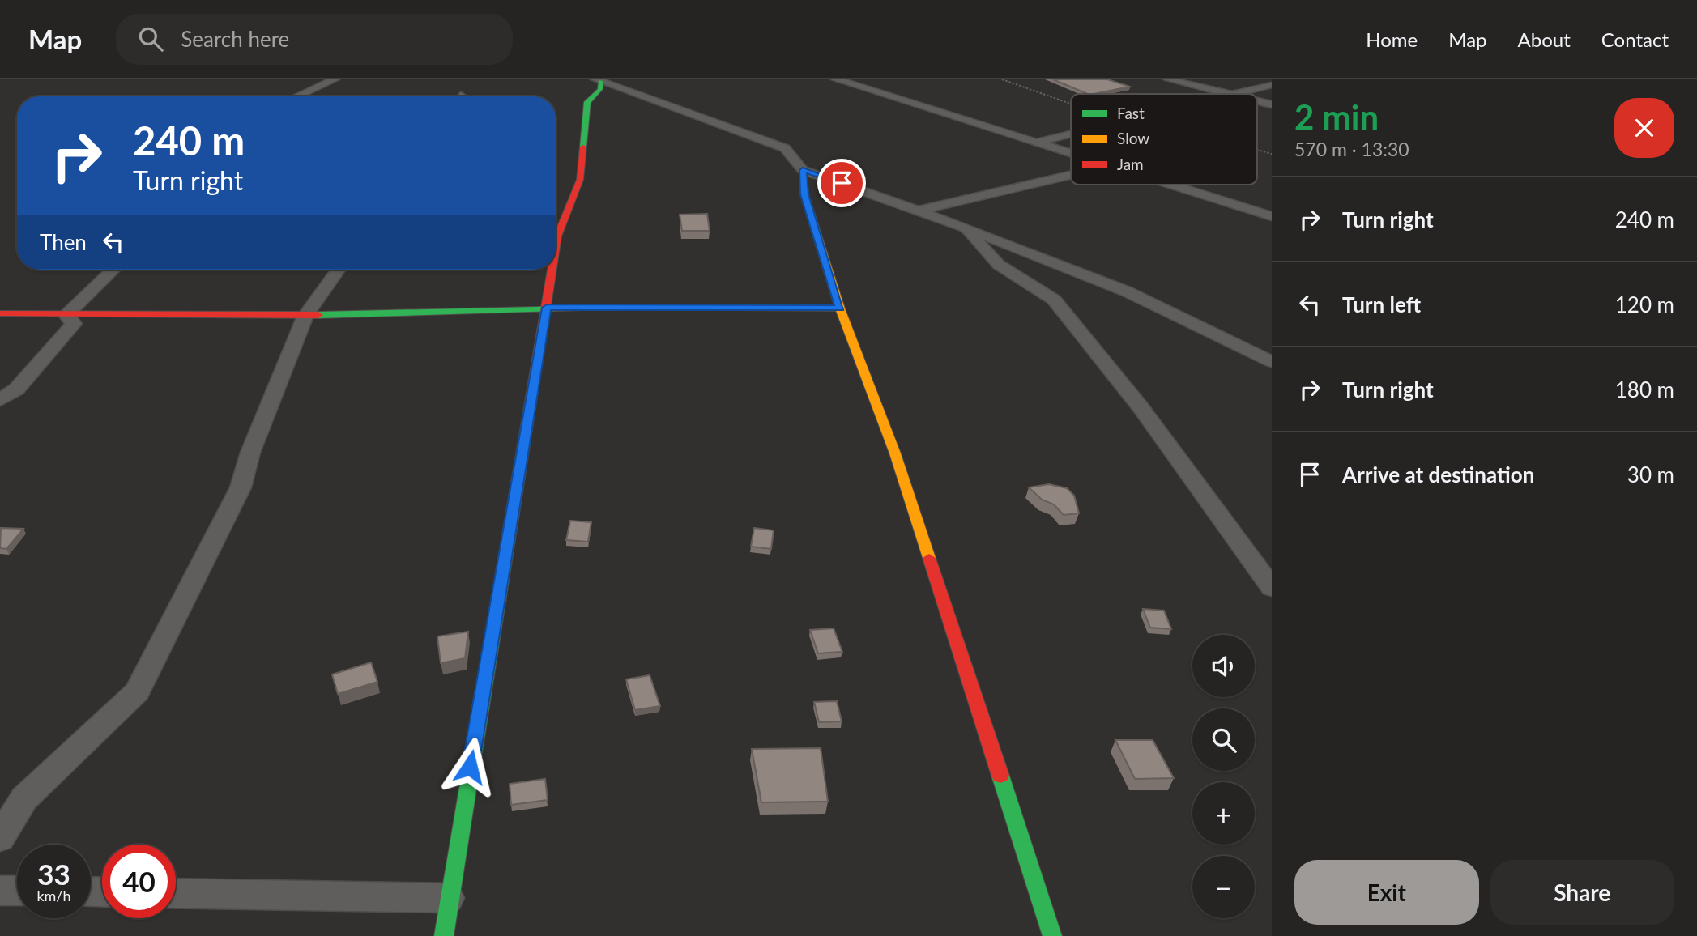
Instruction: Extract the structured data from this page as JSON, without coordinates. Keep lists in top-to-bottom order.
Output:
{
  "legend": ["Fast", "Slow", "Jam"],
  "page": {
    "header": "Map",
    "search": "Search here",
    "nav": [
      "Home",
      "Map",
      "About",
      "Contact"
    ],
    "heading": ["2 min", "570 m · 13:30"],
    "turn": ["240 m", "Turn right"],
    "list": [
      {
        "name": "Turn right",
        "value": "240 m"
      },
      {
        "name": "Turn left",
        "value": "120 m"
      },
      {
        "name": "Turn right",
        "value": "180 m"
      },
      {
        "name": "Arrive at destination",
        "value": "30 m"
      }
    ],
    "then": "Then",
    "map_buttons": ["+", "−"],
    "speed": "33 km/h",
    "limit": "40",
    "buttons": ["Exit", "Share"]
  }
}
